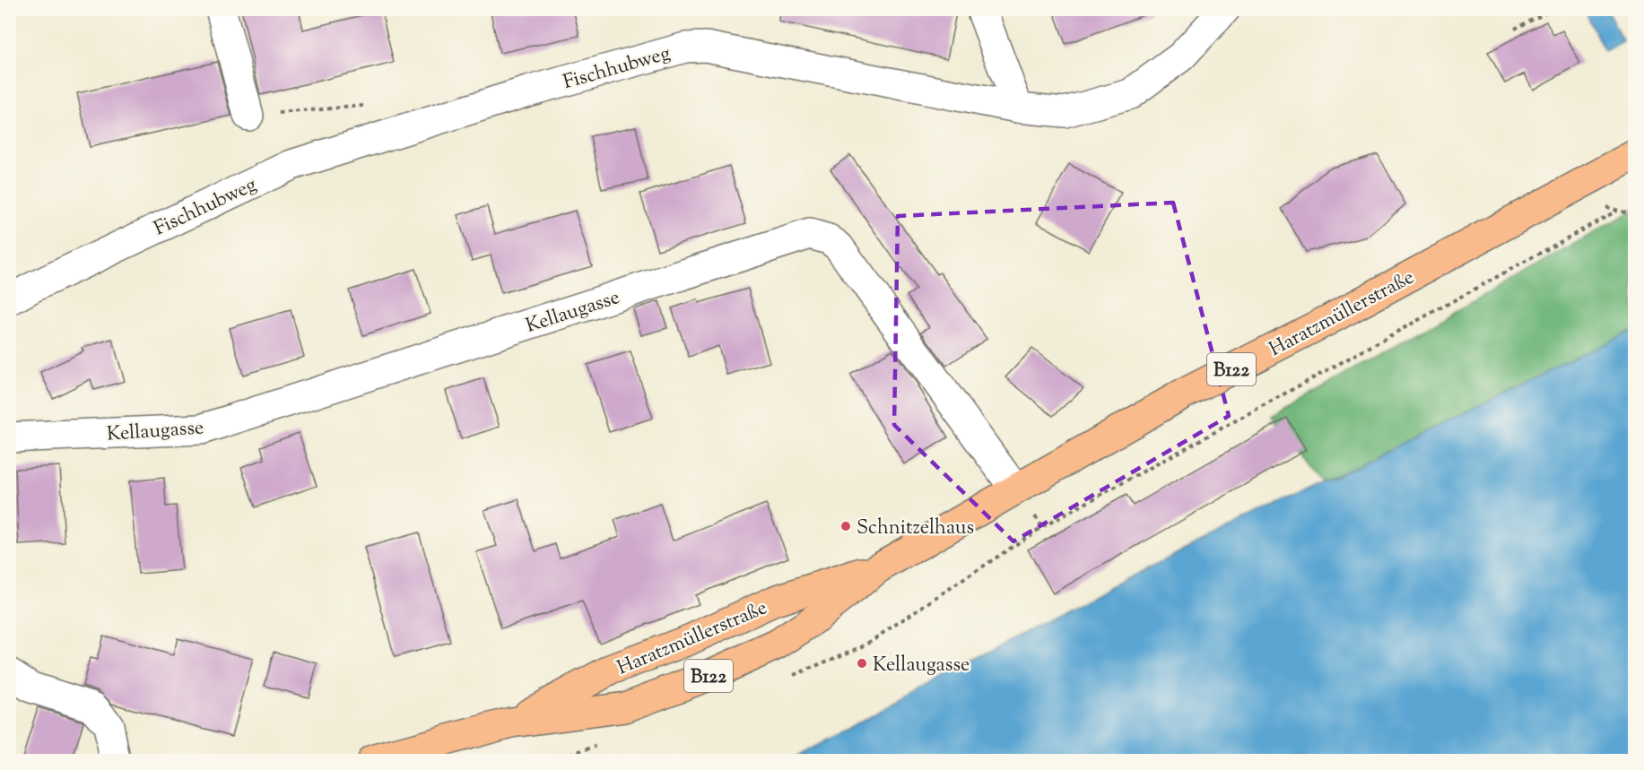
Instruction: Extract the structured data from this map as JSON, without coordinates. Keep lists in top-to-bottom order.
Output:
{
  "streets": {
    "main road": ["Haratzmüllerstraße", "B122"],
    "street": ["Fischhubweg", "Kellaugasse"]
  },
  "crossings": [
    ["Kellaugasse", "Haratzmüllerstraße"]
  ],
  "places": ["Schnitzelhaus", "Kellaugasse"]
}
